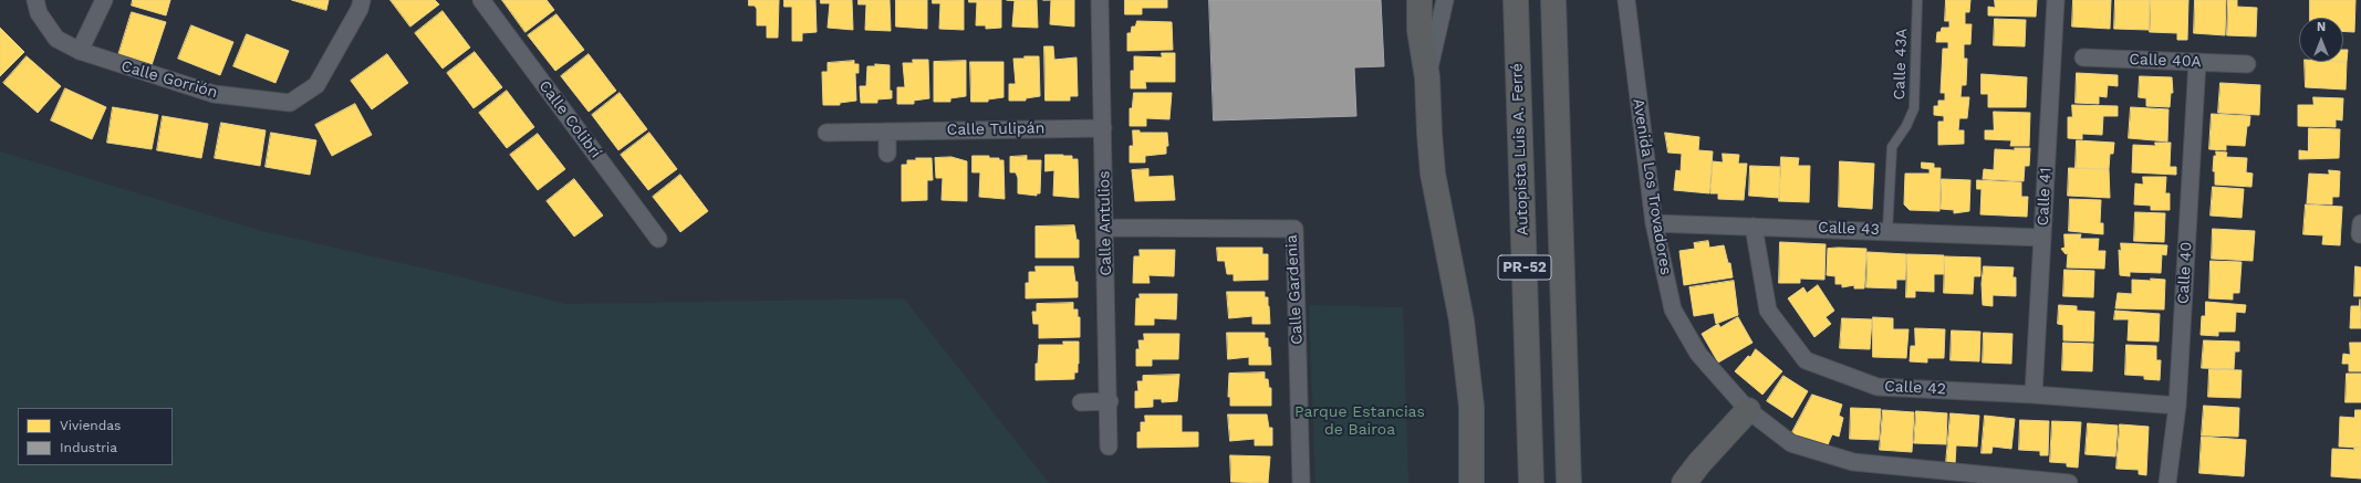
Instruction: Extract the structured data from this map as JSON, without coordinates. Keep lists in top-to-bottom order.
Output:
{
  "streets": {
    "highway": ["Autopista Luis A. Ferré", "PR-52"],
    "street": [
      "Calle 40A",
      "Calle Gorrión",
      "Calle Colibrí",
      "Calle Tulipán",
      "Avenida Los Trovadores",
      "Calle 41",
      "Calle Antulios",
      "Calle 43",
      "Calle 40",
      "Calle Gardenia",
      "Calle 42"
    ],
    "lane": ["Calle 43A"]
  },
  "crossings": [
    ["Calle 40A", "Calle 40"],
    ["Calle 43A", "Calle 43"],
    ["Calle Tulipán", "Calle Antulios"],
    ["Avenida Los Trovadores", "Calle 43"],
    ["Calle 41", "Calle 43"],
    ["Calle 41", "Calle 42"],
    ["Calle Antulios", "Calle Gardenia"],
    ["Calle 43", "Calle 42"],
    ["Calle 40", "Calle 42"]
  ],
  "parks": ["Parque Estancias de Bairoa"],
  "legend": ["Viviendas", "Industria"],
  "north": "top"
}
